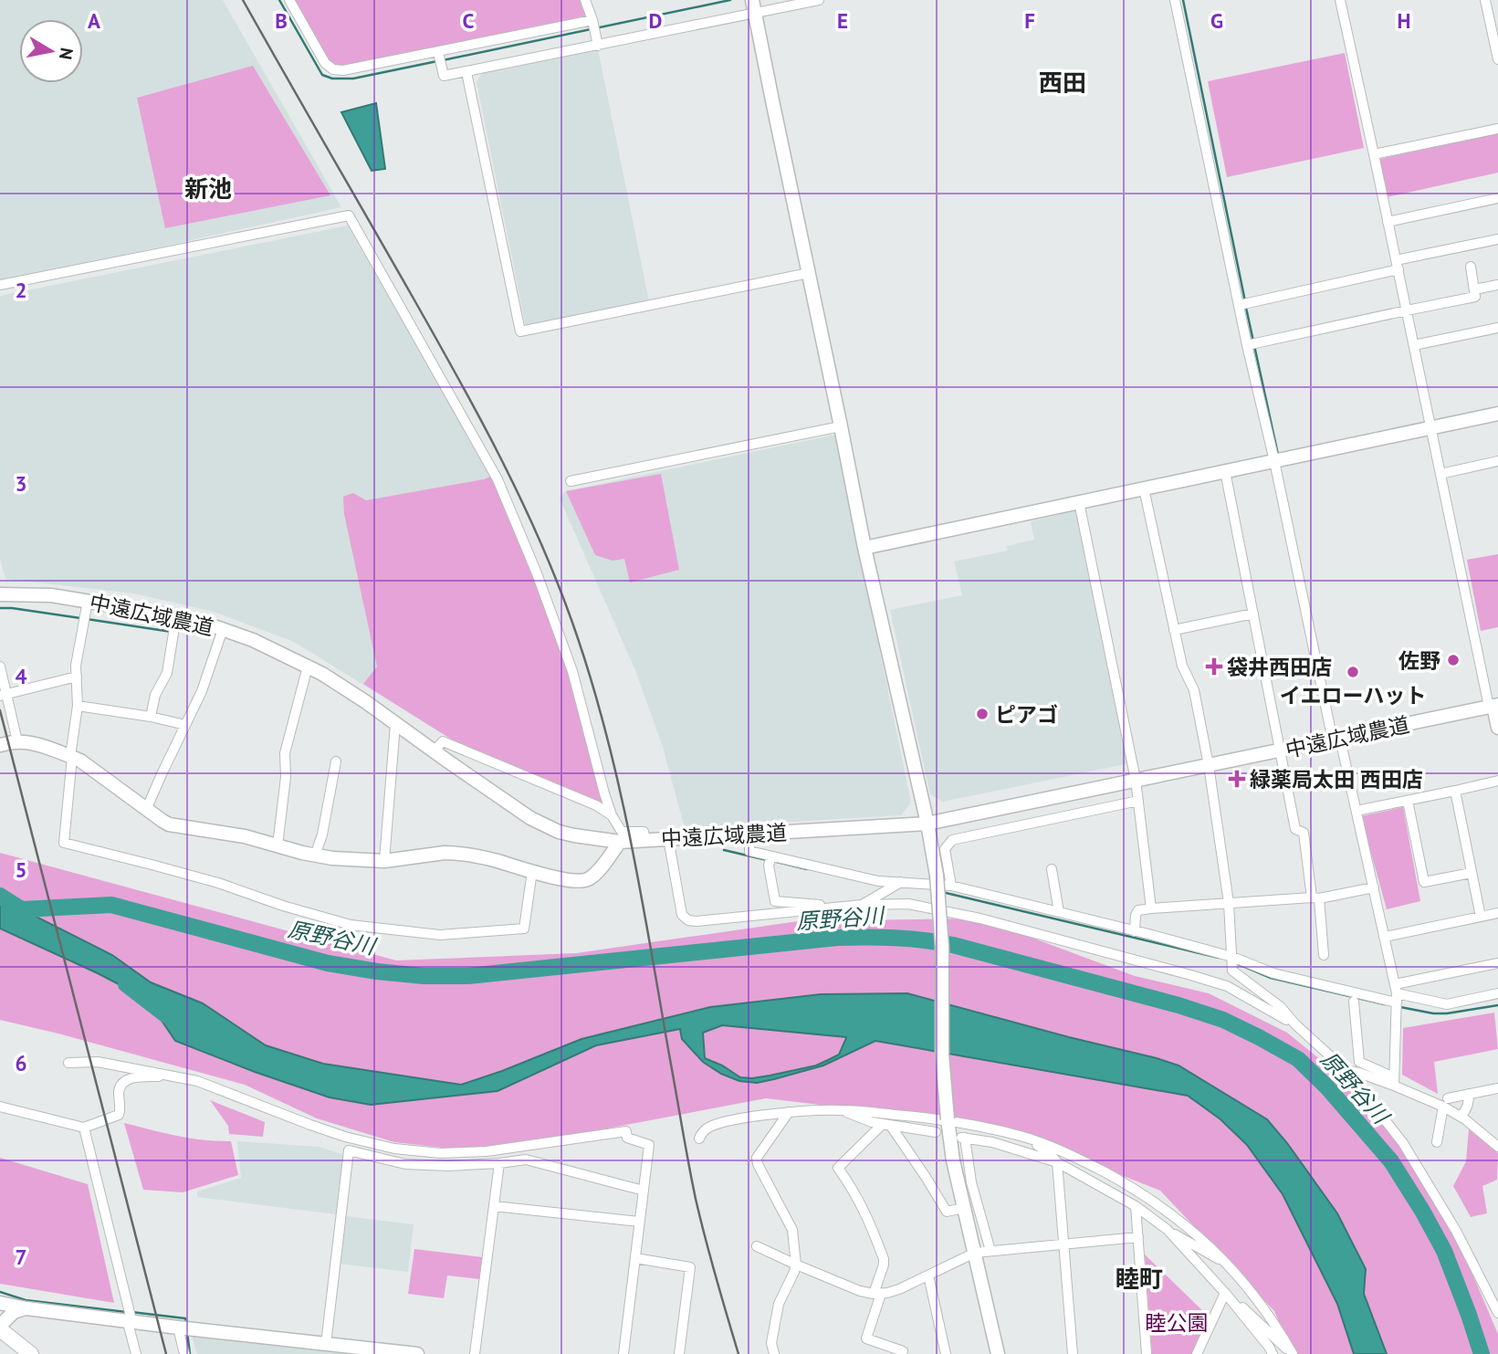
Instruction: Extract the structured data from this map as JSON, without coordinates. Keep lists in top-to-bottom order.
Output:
{
  "streets": {
    "street": ["中遠広域農道"]
  },
  "districts": ["西田", "新池", "睦町"],
  "water": ["原野谷川"],
  "parks": ["睦公園"],
  "places": {
    "other": ["佐野", "イエローハット", "ピアゴ"],
    "health": ["袋井西田店", "緑薬局太田 西田店"]
  },
  "north": "right",
  "grid": {
    "columns": [
      "A",
      "B",
      "C",
      "D",
      "E",
      "F",
      "G",
      "H"
    ],
    "rows": [
      "2",
      "3",
      "4",
      "5",
      "6",
      "7"
    ]
  }
}
